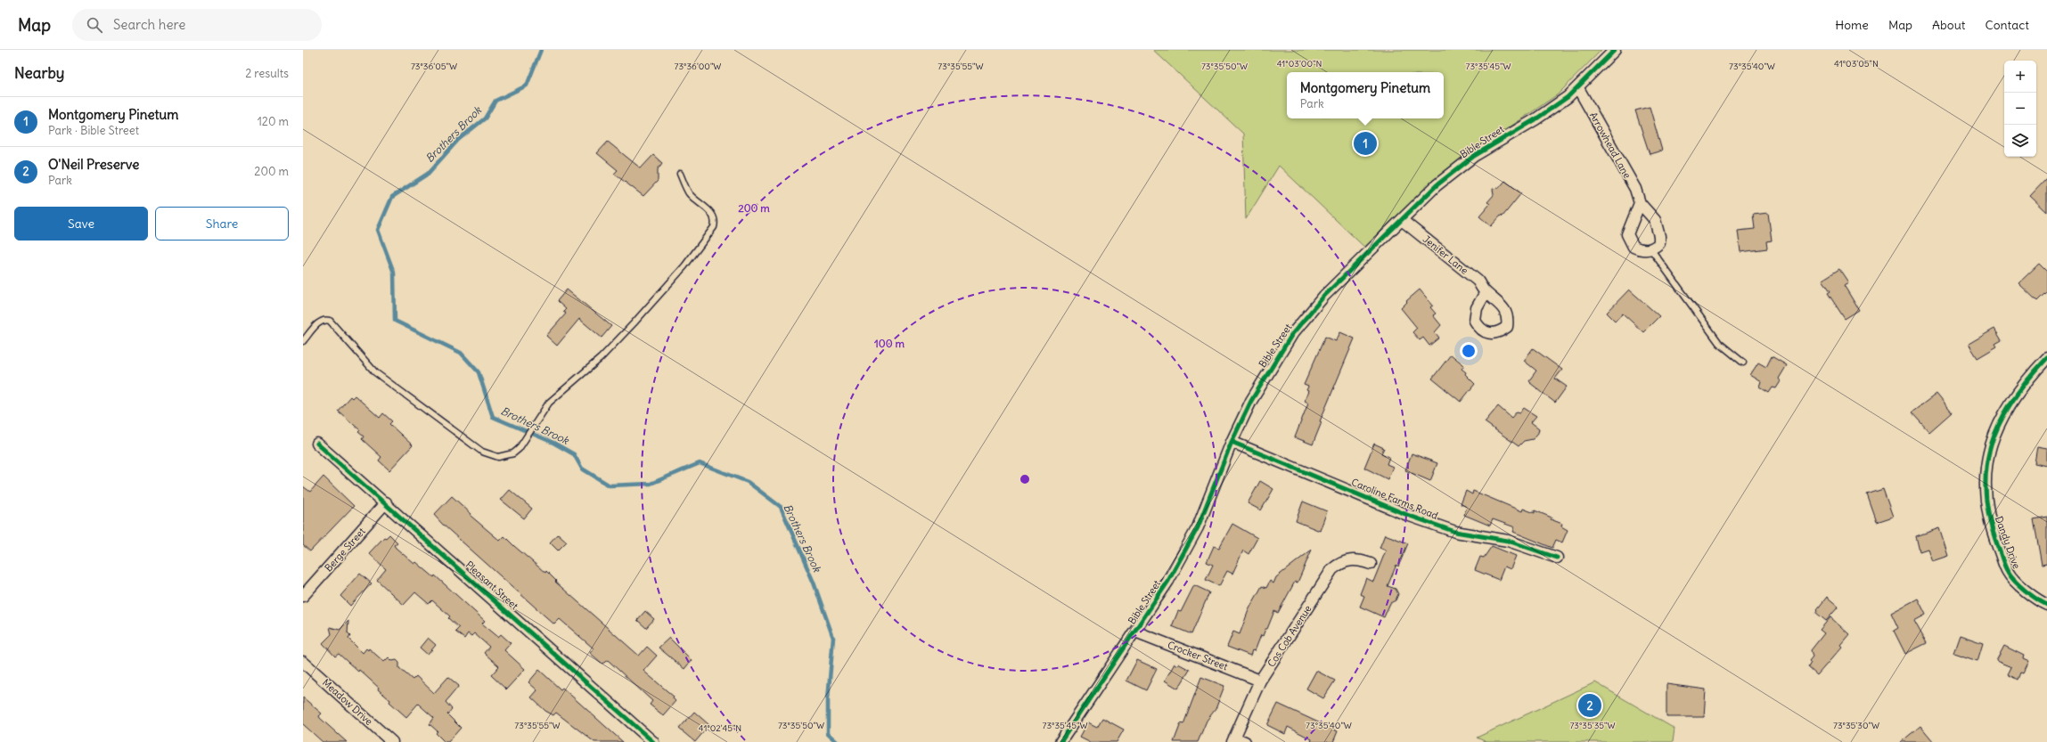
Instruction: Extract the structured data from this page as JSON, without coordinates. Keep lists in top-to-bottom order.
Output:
{
  "streets": {
    "street": [
      "Bible Street",
      "Arrowhead Lane",
      "Jenifer Lane",
      "Caroline Farms Road",
      "Dandy Drive",
      "Berge Street",
      "Pleasant Street",
      "Cos Cob Avenue",
      "Crocker Street",
      "Meadow Drive"
    ]
  },
  "crossings": [
    ["Bible Street", "Arrowhead Lane"],
    ["Bible Street", "Jenifer Lane"],
    ["Bible Street", "Caroline Farms Road"],
    ["Bible Street", "Crocker Street"],
    ["Berge Street", "Pleasant Street"],
    ["Cos Cob Avenue", "Crocker Street"]
  ],
  "water": ["Brothers Brook"],
  "page": {
    "header": "Map",
    "search": "Search here",
    "nav": [
      "Home",
      "Map",
      "About",
      "Contact"
    ],
    "heading": ["Nearby", "2 results"],
    "map_buttons": ["+", "−"],
    "popup": ["Montgomery Pinetum", "Park"],
    "list": [
      {
        "mark": "1",
        "name": "Montgomery Pinetum",
        "note": "Park · Bible Street",
        "value": "120 m"
      },
      {
        "mark": "2",
        "name": "O'Neil Preserve",
        "note": "Park",
        "value": "200 m"
      }
    ],
    "pins": ["1", "2"],
    "buttons": ["Save", "Share"]
  },
  "coordinates": [
    "41°03'00\"N",
    "41°03'05\"N",
    "73°36'00\"W",
    "73°36'05\"W",
    "73°35'55\"W",
    "73°35'50\"W",
    "73°35'45\"W",
    "73°35'40\"W",
    "73°35'35\"W",
    "73°35'30\"W",
    "41°02'45\"N"
  ],
  "rings": ["200 m", "100 m"]
}
